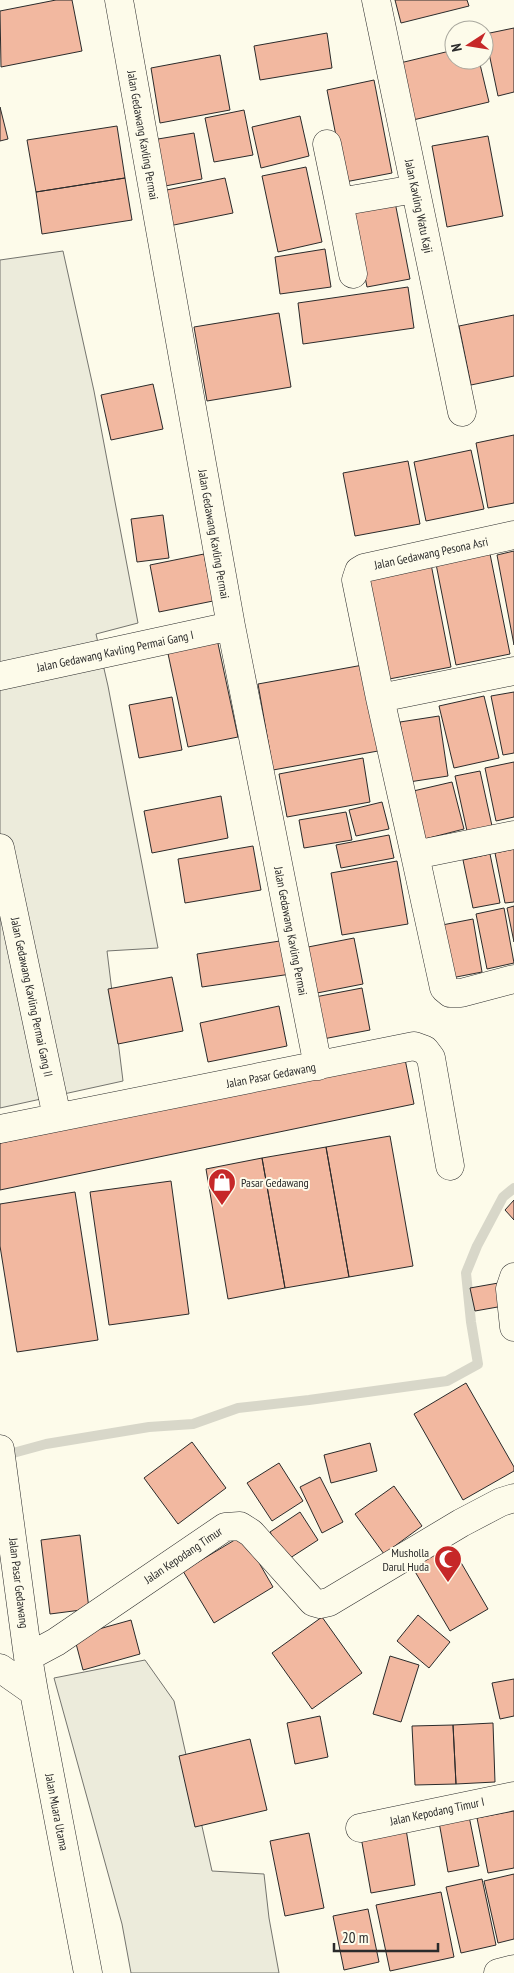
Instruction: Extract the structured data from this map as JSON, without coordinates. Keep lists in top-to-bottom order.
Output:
{
  "streets": {
    "street": [
      "Jalan Gedawang Kavling Permai",
      "Jalan Kavling Watu Kaji",
      "Jalan Gedawang Pesona Asri",
      "Jalan Gedawang Kavling Permai Gang I",
      "Jalan Gedawang Kavling Permai Gang II",
      "Jalan Pasar Gedawang",
      "Jalan Kepodang Timur",
      "Jalan Kepodang Timur I",
      "Jalan Muara Utama"
    ]
  },
  "crossings": [
    ["Jalan Gedawang Kavling Permai", "Jalan Gedawang Kavling Permai Gang I"],
    ["Jalan Gedawang Kavling Permai", "Jalan Pasar Gedawang"],
    ["Jalan Gedawang Kavling Permai Gang II", "Jalan Pasar Gedawang"],
    ["Jalan Pasar Gedawang", "Jalan Kepodang Timur"]
  ],
  "places": {
    "shop": ["Pasar Gedawang"],
    "mosque": ["Musholla Darul Huda"]
  },
  "scale_bar": "20 m",
  "north": "left"
}
